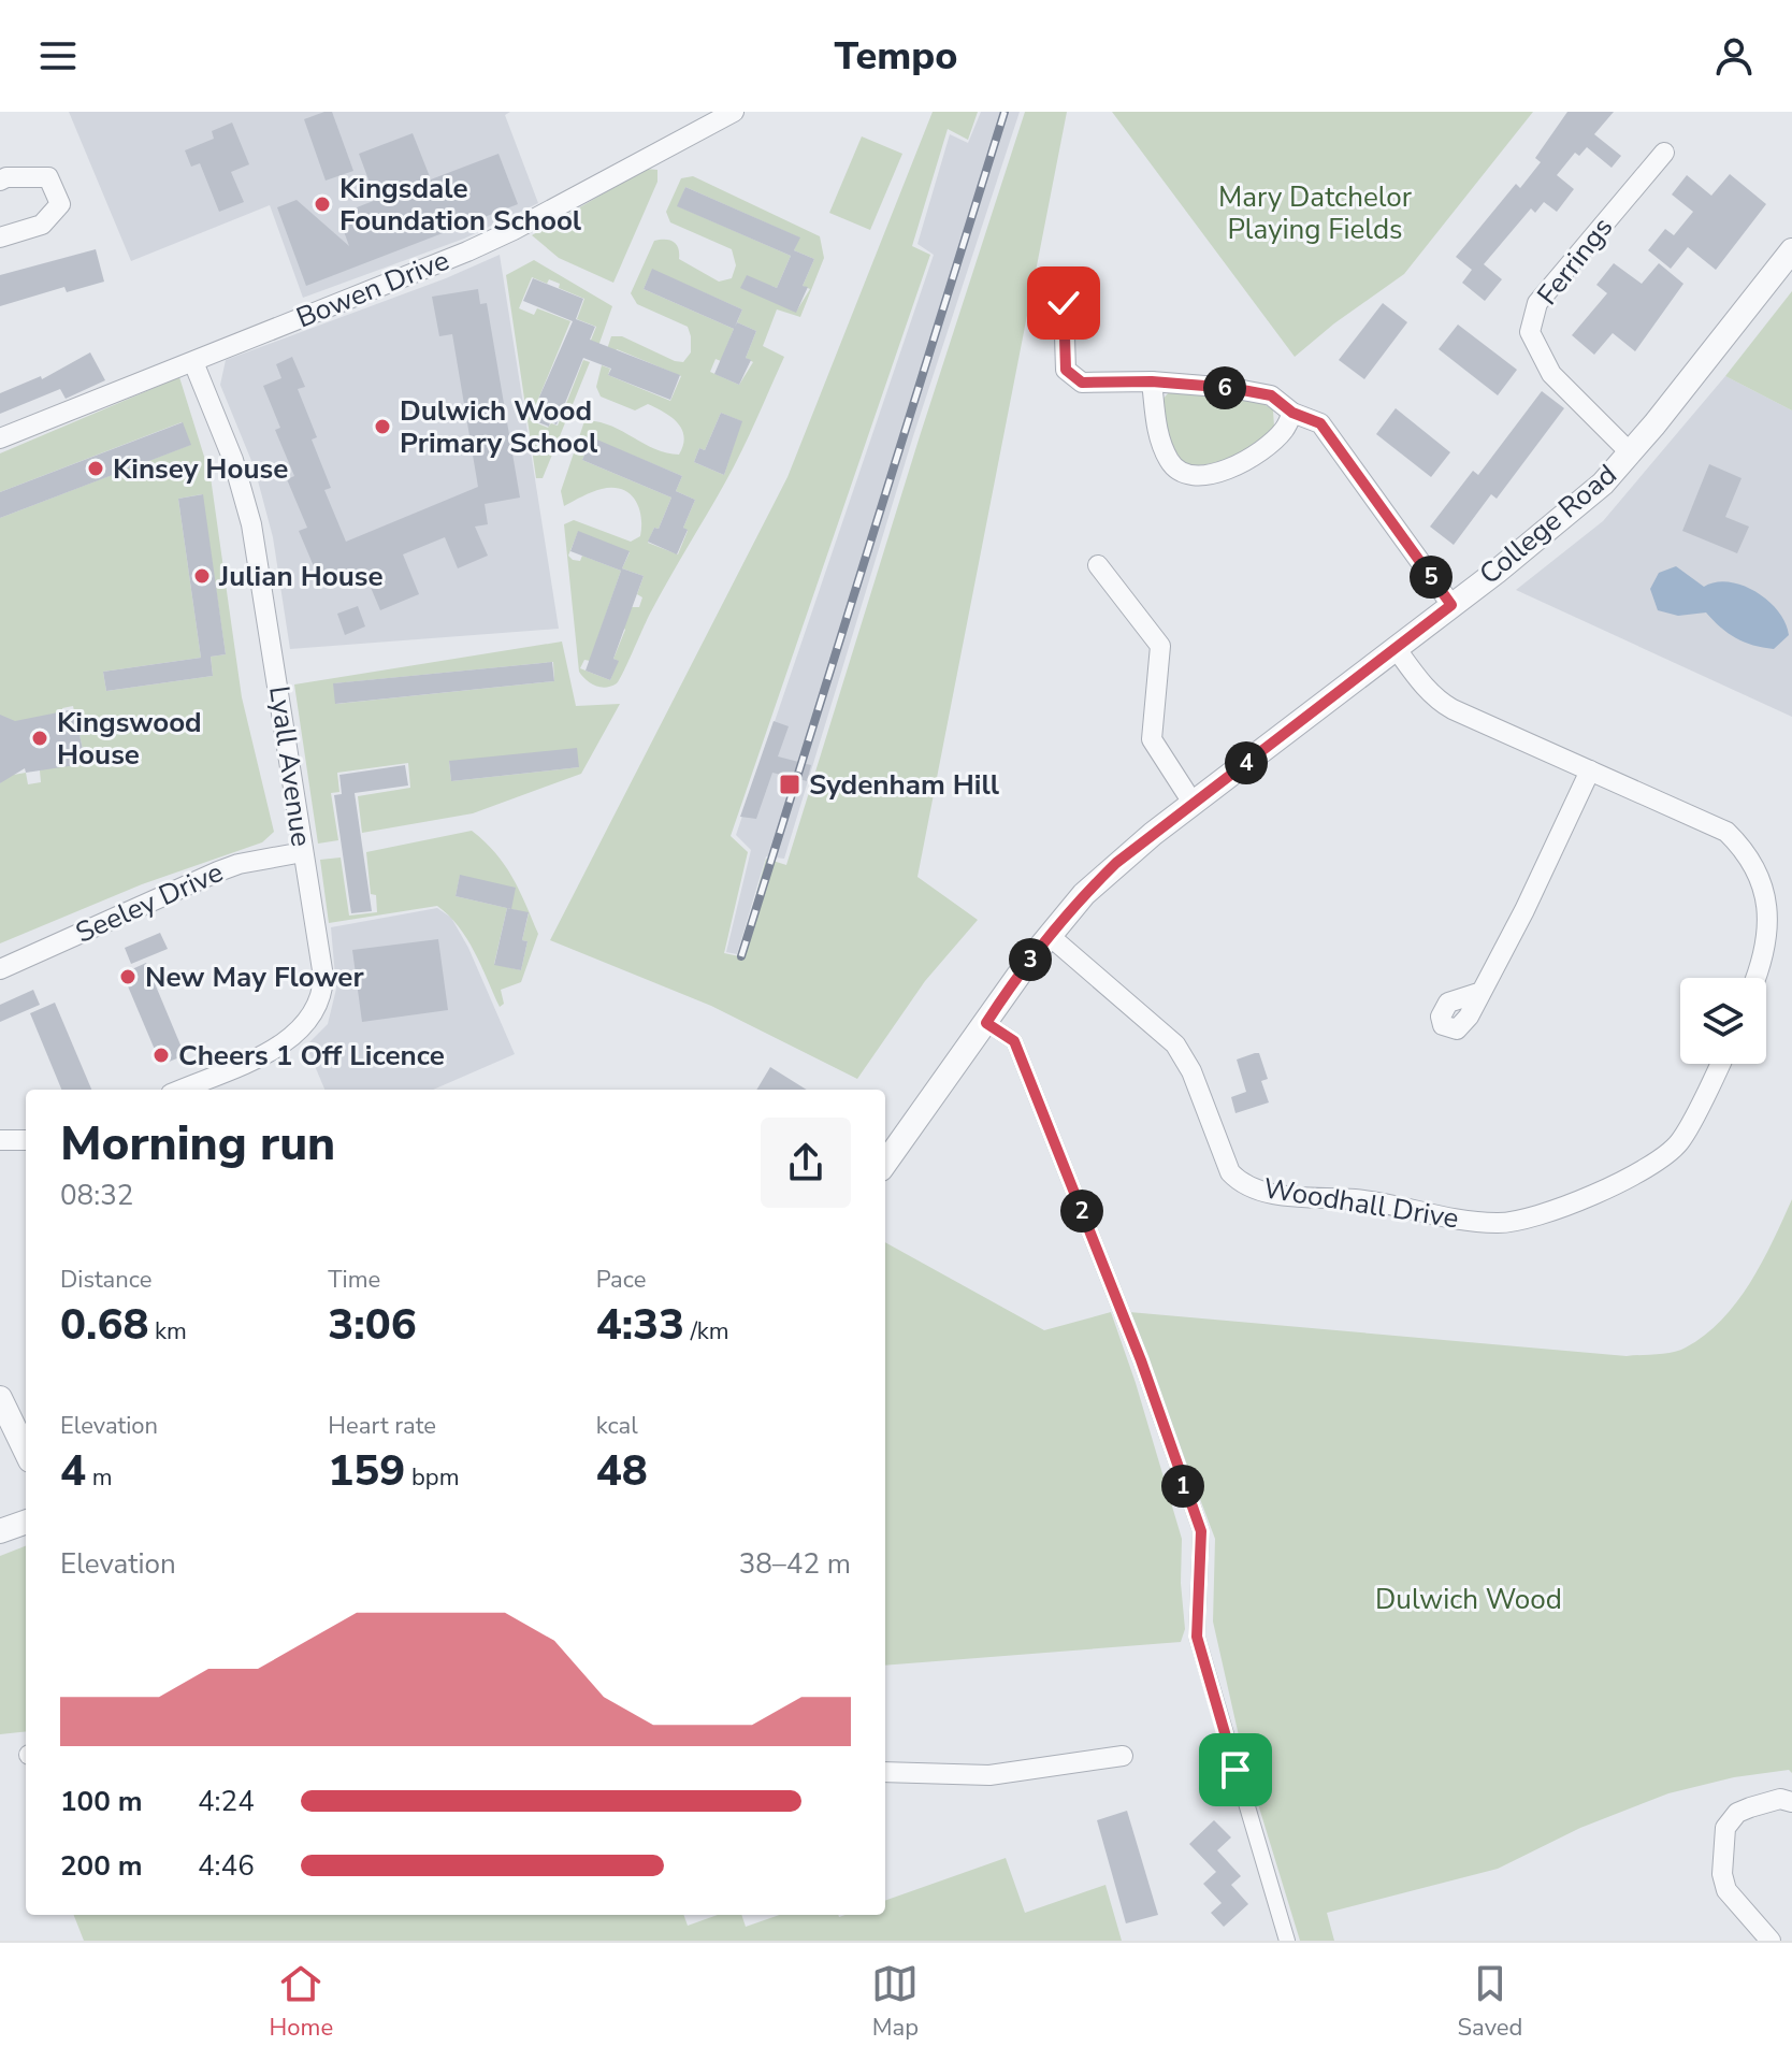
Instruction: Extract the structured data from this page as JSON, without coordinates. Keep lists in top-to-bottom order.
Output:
{
  "streets": {
    "street": [
      "Ferrings",
      "Bowen Drive",
      "College Road",
      "Lyall Avenue",
      "Seeley Drive",
      "Woodhall Drive"
    ]
  },
  "crossings": [
    ["Ferrings", "College Road"],
    ["Bowen Drive", "Lyall Avenue"],
    ["College Road", "Woodhall Drive"],
    ["Lyall Avenue", "Seeley Drive"]
  ],
  "parks": ["Mary Datchelor Playing Fields", "Dulwich Wood"],
  "places": {
    "other": [
      "Kingsdale Foundation School",
      "Dulwich Wood Primary School",
      "Kinsey House",
      "Julian House",
      "Kingswood House",
      "New May Flower",
      "Cheers 1 Off Licence"
    ],
    "transit": ["Sydenham Hill"]
  },
  "page": {
    "header": "Tempo",
    "pins": [
      "6",
      "5",
      "4",
      "3",
      "2",
      "1"
    ],
    "heading": ["Morning run", "08:32"],
    "stats": [
      ["Distance", "0.68 km"],
      ["Time", "3:06"],
      ["Pace", "4:33 /km"],
      ["Elevation", "4 m"],
      ["Heart rate", "159 bpm"],
      ["kcal", "48"]
    ],
    "chart": ["Elevation", "38–42 m"],
    "list": [
      {
        "name": "100 m",
        "note": "4:24"
      },
      {
        "name": "200 m",
        "note": "4:46"
      }
    ],
    "tabs": ["Home", "Map", "Saved"]
  }
}
